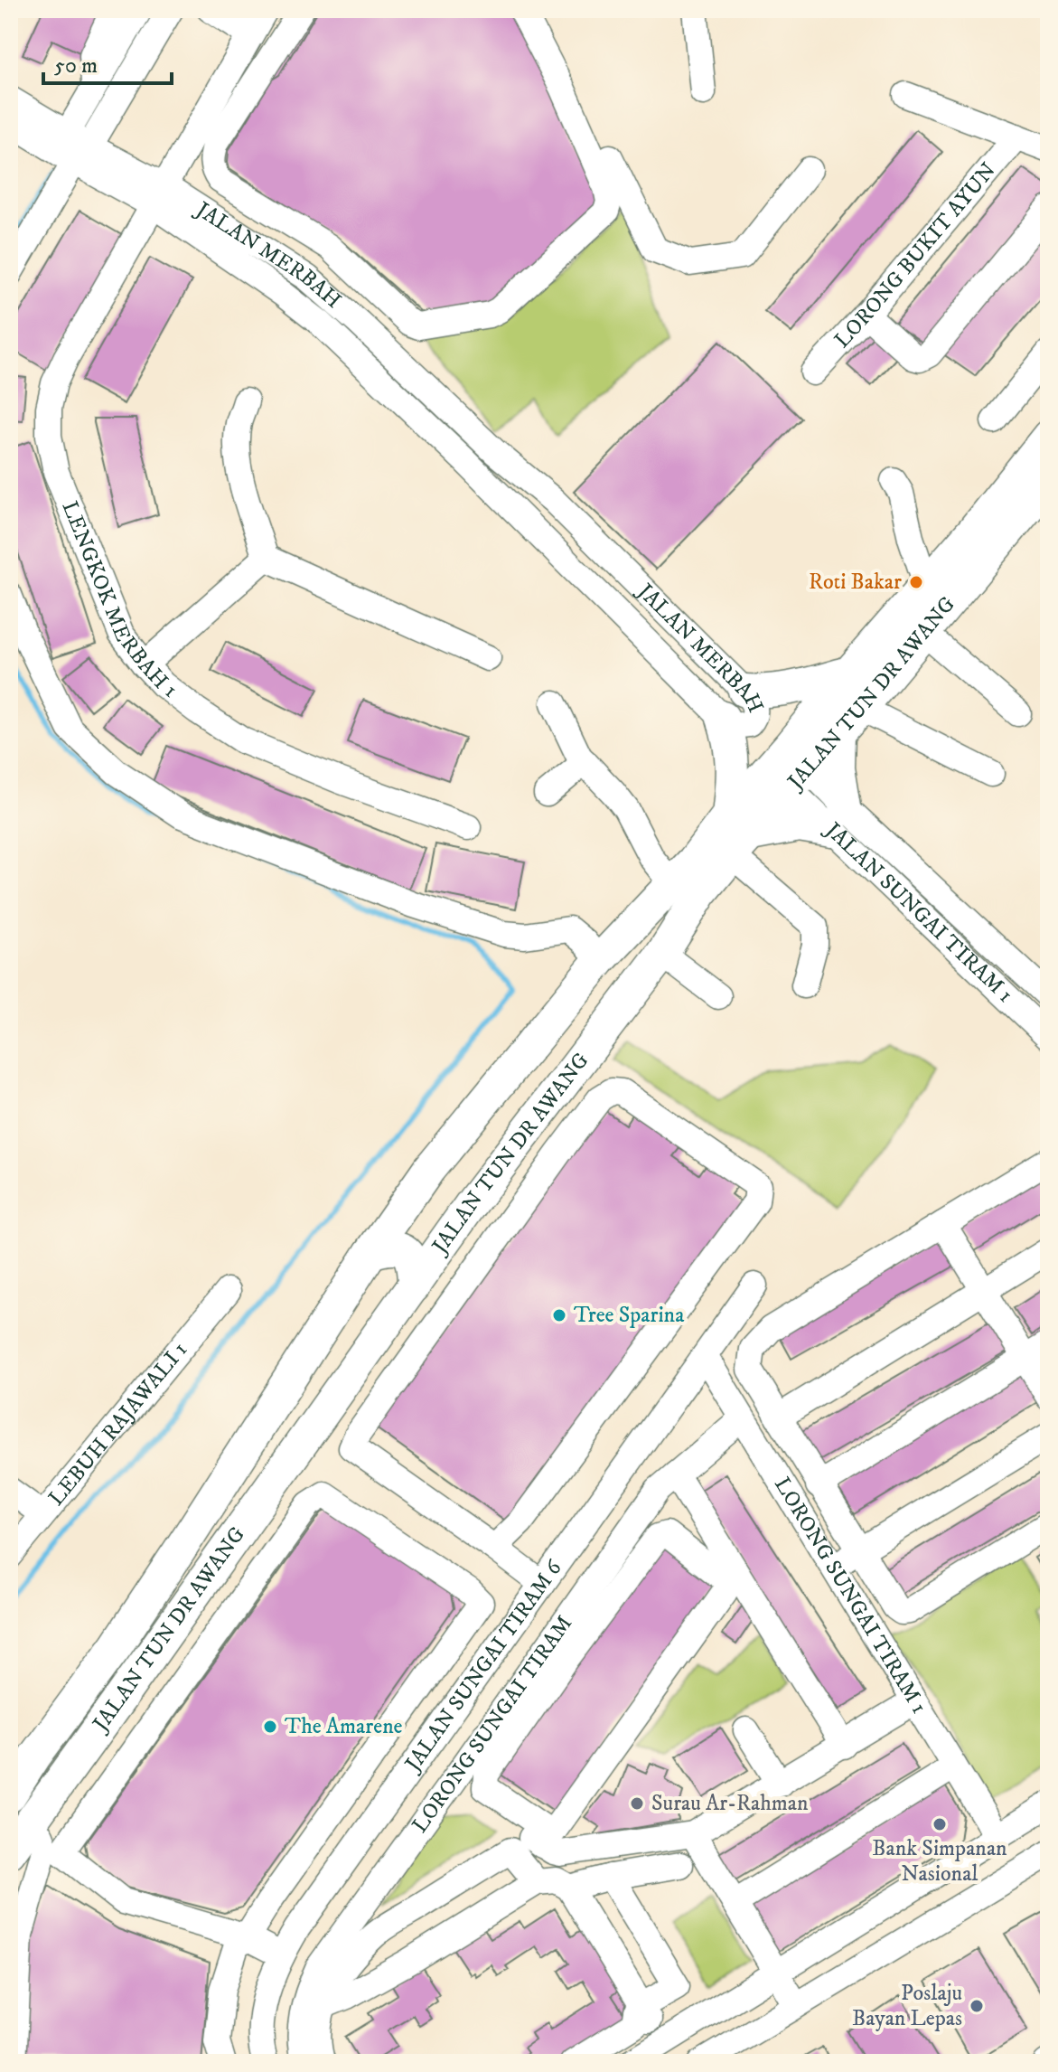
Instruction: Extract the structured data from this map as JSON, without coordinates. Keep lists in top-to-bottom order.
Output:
{
  "streets": {
    "main road": ["JALAN TUN DR AWANG"],
    "street": [
      "LORONG BUKIT AYUN",
      "JALAN MERBAH",
      "LENGKOK MERBAH 1",
      "JALAN SUNGAI TIRAM 1",
      "LEBUH RAJAWALI 1",
      "LORONG SUNGAI TIRAM 1",
      "JALAN SUNGAI TIRAM 6",
      "LORONG SUNGAI TIRAM"
    ]
  },
  "crossings": [
    ["JALAN MERBAH", "LENGKOK MERBAH 1"],
    ["JALAN TUN DR AWANG", "JALAN SUNGAI TIRAM 1"],
    ["LORONG SUNGAI TIRAM 1", "JALAN SUNGAI TIRAM 6"],
    ["LORONG SUNGAI TIRAM 1", "LORONG SUNGAI TIRAM"]
  ],
  "places": [
    "Roti Bakar",
    "Tree Sparina",
    "The Amarene",
    "Surau Ar-Rahman",
    "Bank Simpanan Nasional",
    "Poslaju Bayan Lepas"
  ],
  "scale_bar": "50 m"
}
